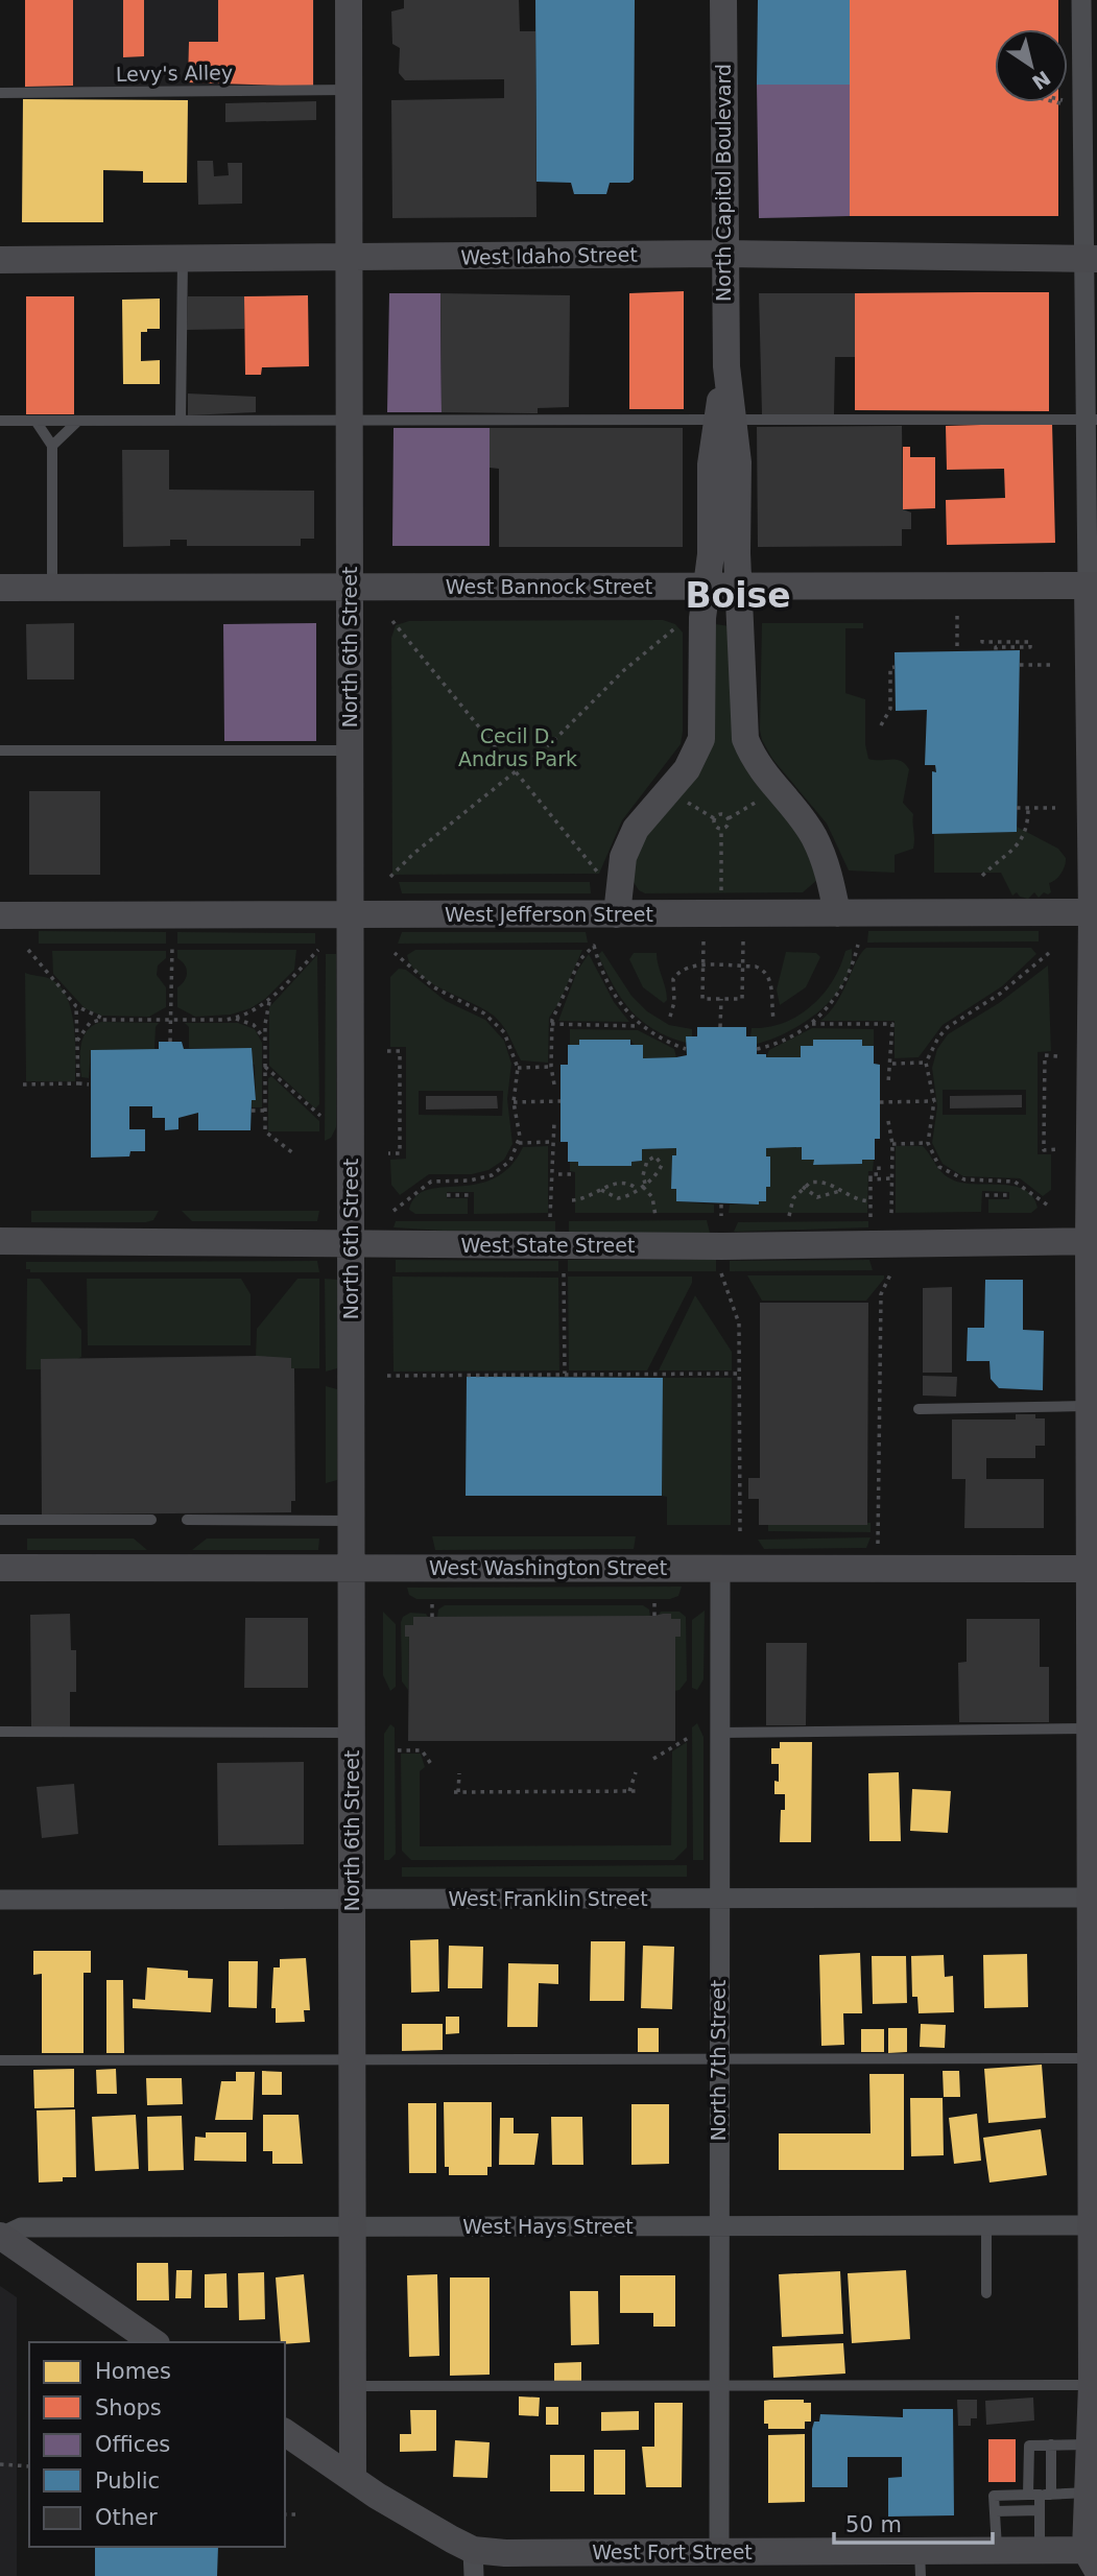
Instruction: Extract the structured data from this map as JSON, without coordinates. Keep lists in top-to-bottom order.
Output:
{
  "streets": {
    "street": [
      "North Capitol Boulevard",
      "West Idaho Street",
      "West Bannock Street",
      "North 6th Street",
      "West Jefferson Street",
      "West State Street",
      "West Washington Street",
      "West Franklin Street",
      "North 7th Street",
      "West Hays Street",
      "West Fort Street"
    ],
    "lane": ["Levy's Alley"]
  },
  "crossings": [
    ["Levy's Alley", "North 6th Street"],
    ["North Capitol Boulevard", "West Idaho Street"],
    ["North Capitol Boulevard", "West Bannock Street"],
    ["North Capitol Boulevard", "West Jefferson Street"],
    ["West Idaho Street", "North 6th Street"],
    ["West Bannock Street", "North 6th Street"],
    ["North 6th Street", "West Jefferson Street"],
    ["North 6th Street", "West State Street"],
    ["North 6th Street", "West Washington Street"],
    ["North 6th Street", "West Franklin Street"],
    ["North 6th Street", "West Hays Street"],
    ["North 6th Street", "West Fort Street"],
    ["West Washington Street", "North 7th Street"],
    ["West Franklin Street", "North 7th Street"],
    ["North 7th Street", "West Hays Street"],
    ["North 7th Street", "West Fort Street"]
  ],
  "districts": ["Boise"],
  "parks": ["Cecil D. Andrus Park"],
  "legend": [
    "Homes",
    "Shops",
    "Offices",
    "Public",
    "Other"
  ],
  "scale_bar": "50 m",
  "north": "bottom right"
}
